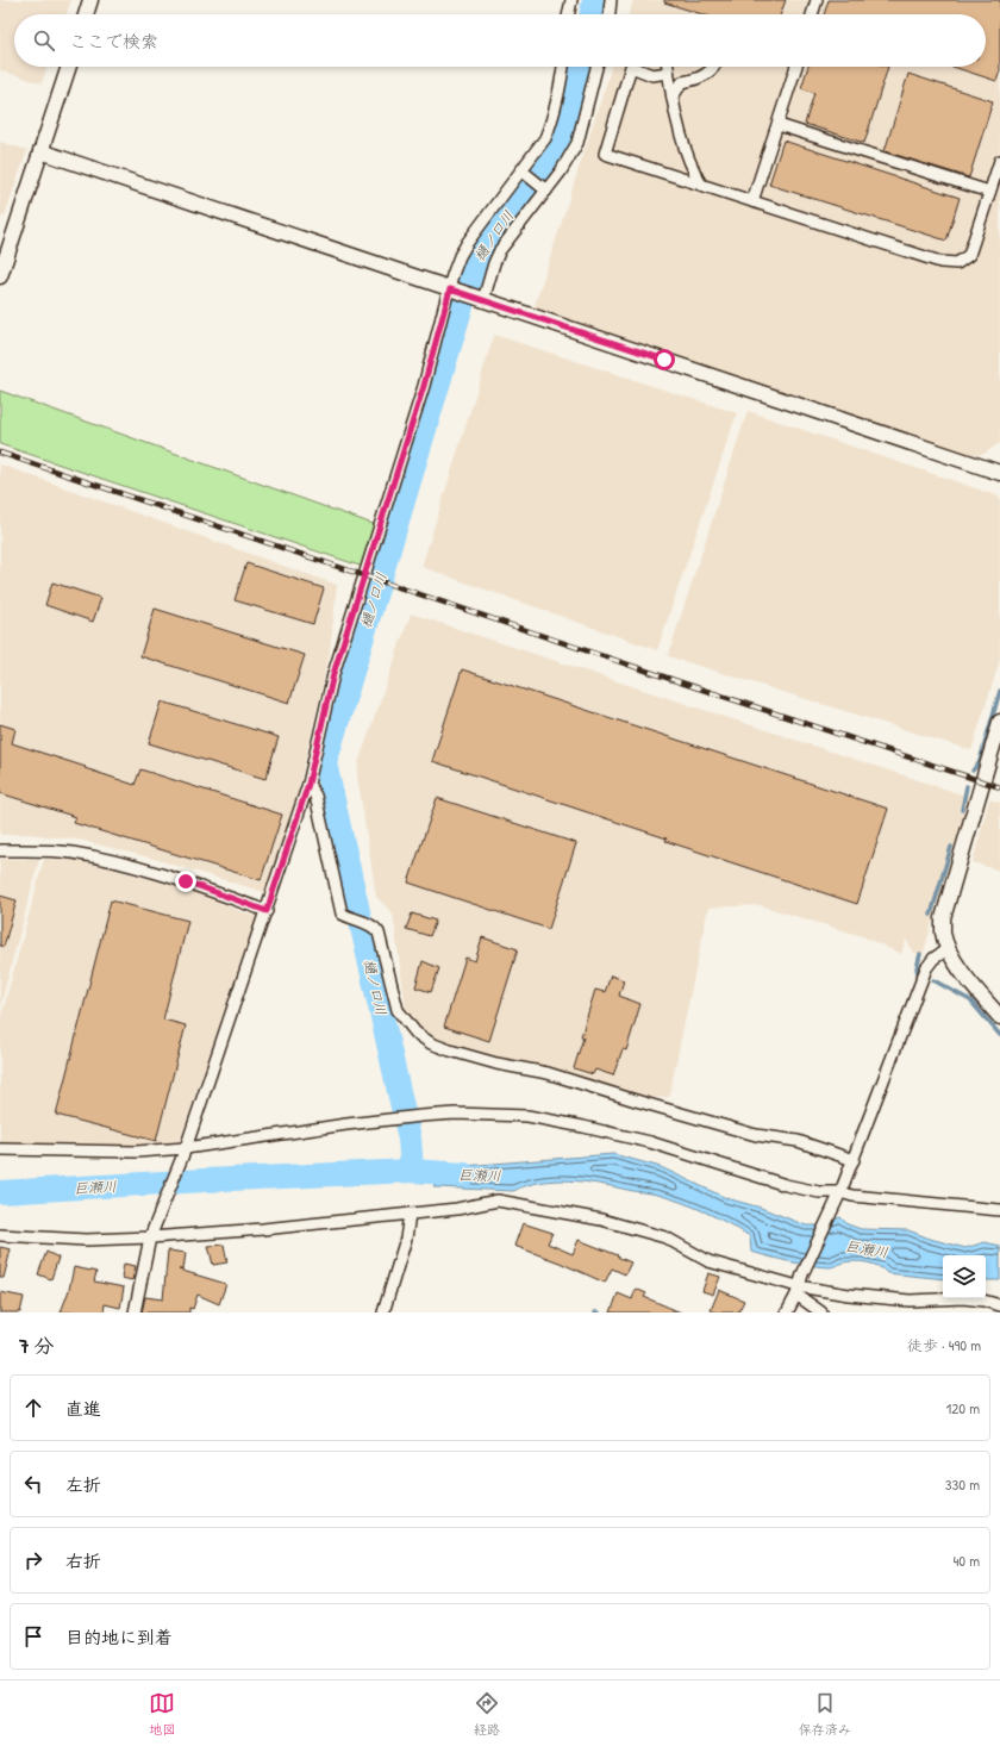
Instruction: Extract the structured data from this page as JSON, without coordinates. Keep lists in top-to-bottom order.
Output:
{
  "water": ["樋ノ口川", "巨瀬川"],
  "page": {
    "search": "ここで検索",
    "heading": ["7 分", "徒歩 · 490 m"],
    "list": [
      ["直進", "120 m"],
      ["左折", "330 m"],
      ["右折", "40 m"],
      "目的地に到着"
    ],
    "nav": ["地図", "経路", "保存済み"]
  }
}
